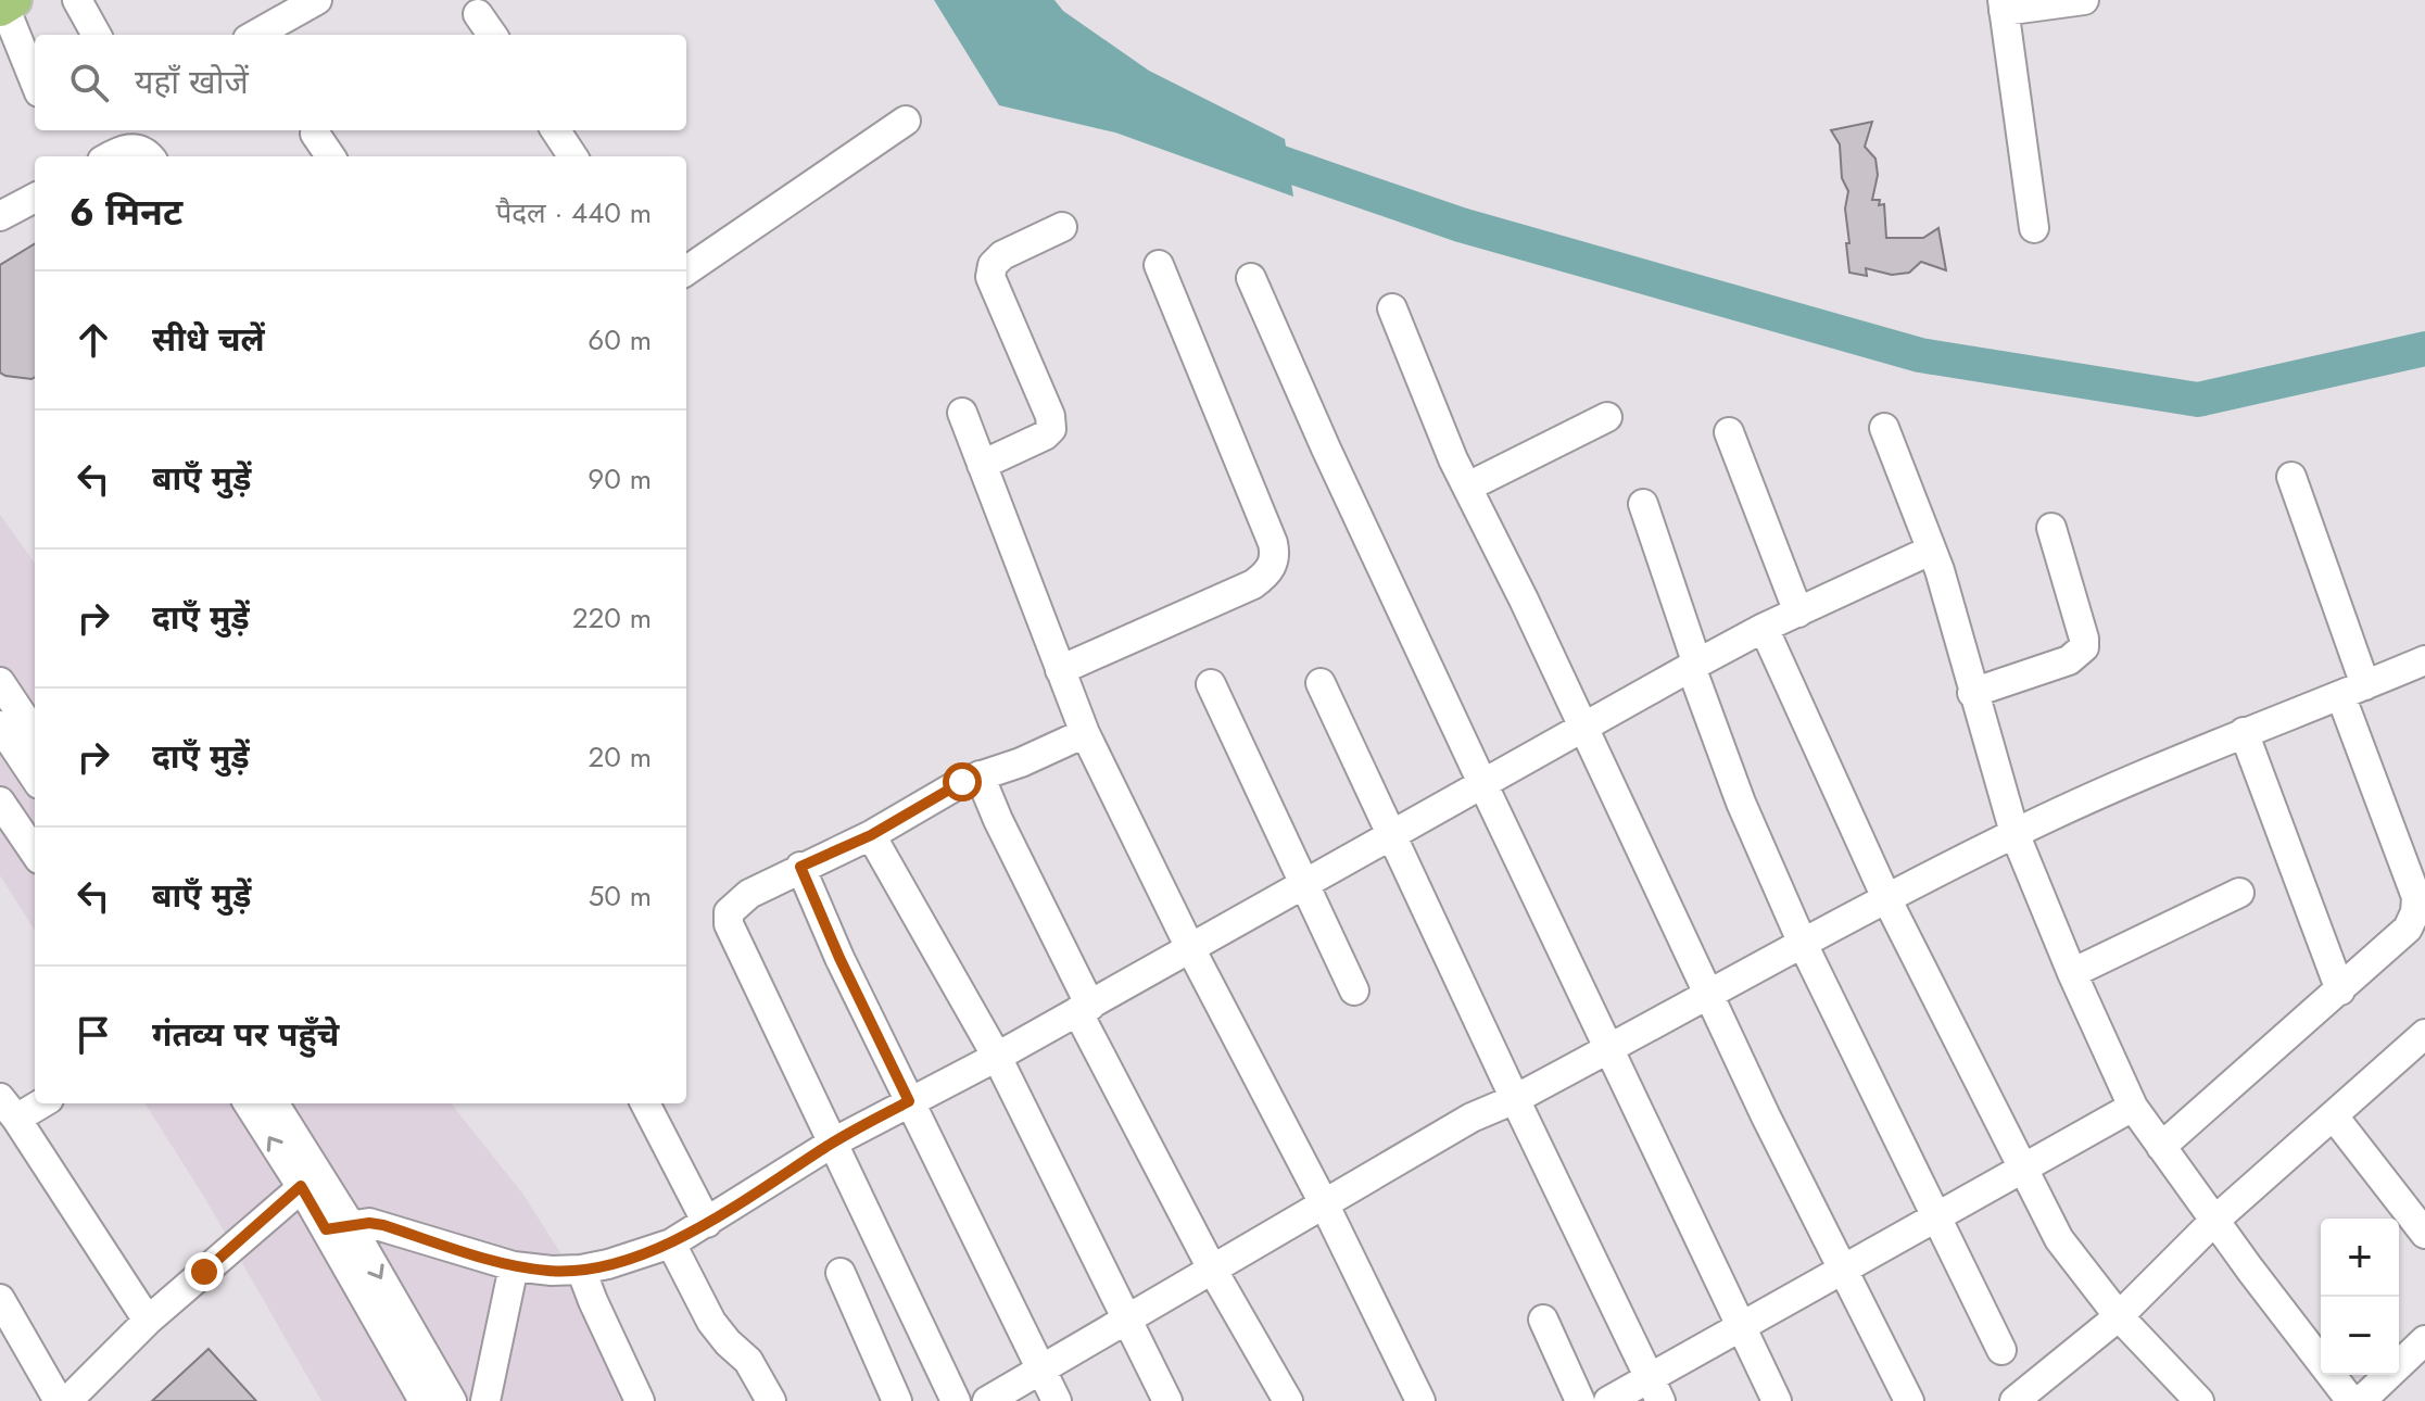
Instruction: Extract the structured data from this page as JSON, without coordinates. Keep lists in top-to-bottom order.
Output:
{
  "page": {
    "search": "यहाँ खोजें",
    "heading": ["6 मिनट", "पैदल · 440 m"],
    "list": [
      ["सीधे चलें", "60 m"],
      ["बाएँ मुड़ें", "90 m"],
      ["दाएँ मुड़ें", "220 m"],
      ["दाएँ मुड़ें", "20 m"],
      ["बाएँ मुड़ें", "50 m"],
      "गंतव्य पर पहुँचे"
    ],
    "map_buttons": ["+", "−"]
  }
}
